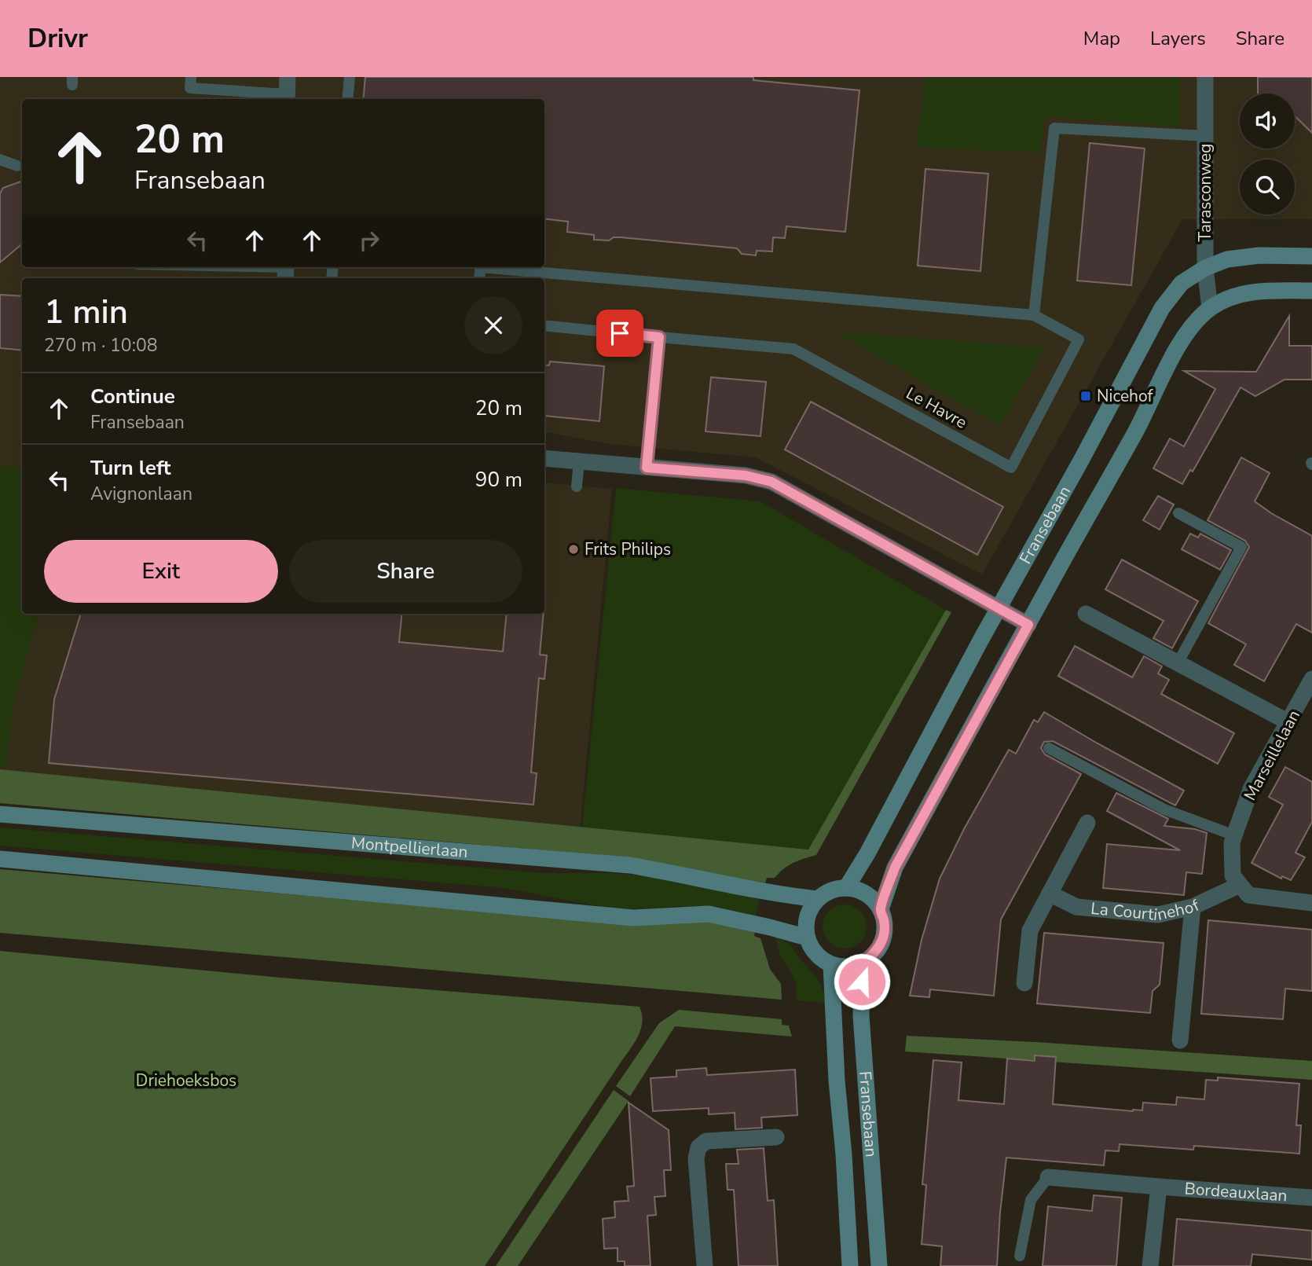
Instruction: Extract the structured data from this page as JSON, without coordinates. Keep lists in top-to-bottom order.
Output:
{
  "streets": {
    "street": [
      "Tarasconweg",
      "Fransebaan",
      "Marseillelaan",
      "Montpellierlaan",
      "La Courtinehof",
      "Bordeauxlaan"
    ],
    "lane": ["Le Havre"]
  },
  "crossings": [
    ["Tarasconweg", "Fransebaan"],
    ["Fransebaan", "Montpellierlaan"],
    ["Marseillelaan", "La Courtinehof"]
  ],
  "parks": ["Driehoeksbos"],
  "places": {
    "transit": ["Nicehof"],
    "other": ["Frits Philips"]
  },
  "page": {
    "header": "Drivr",
    "nav": ["Map", "Layers", "Share"],
    "turn": ["20 m", "Fransebaan"],
    "heading": ["1 min", "270 m · 10:08"],
    "list": [
      {
        "name": "Continue",
        "note": "Fransebaan",
        "value": "20 m"
      },
      {
        "name": "Turn left",
        "note": "Avignonlaan",
        "value": "90 m"
      }
    ],
    "buttons": ["Exit", "Share"]
  }
}
